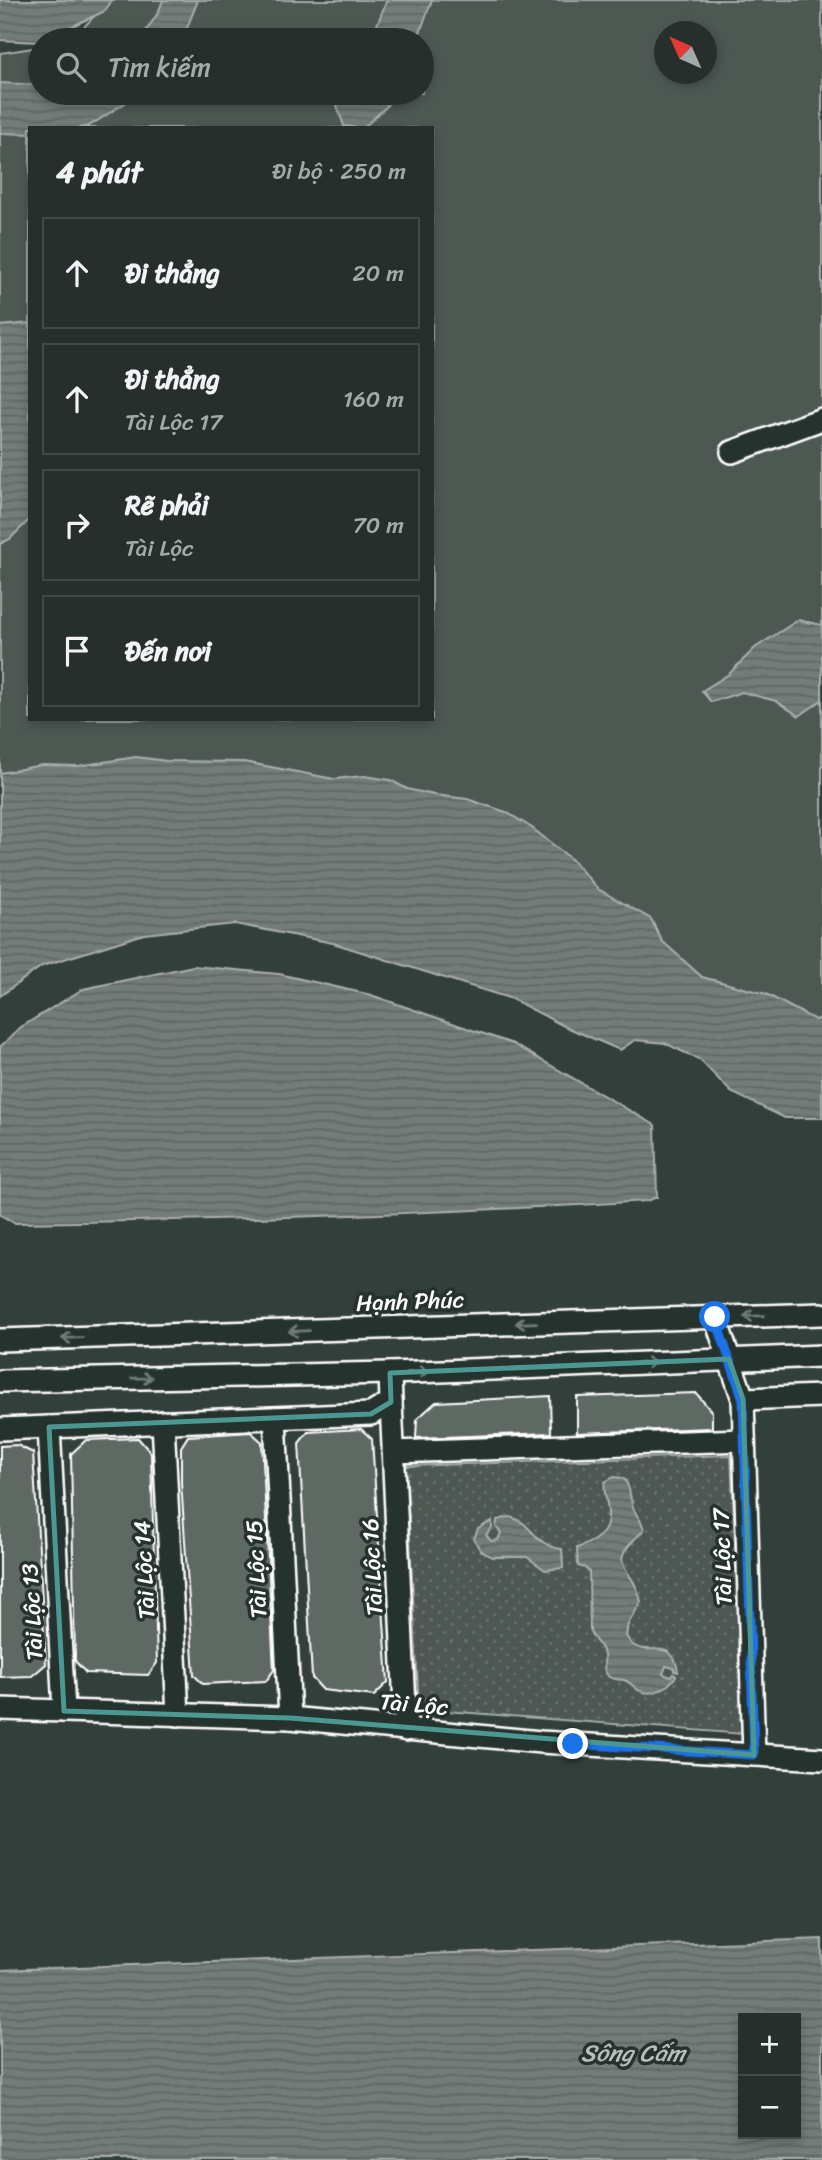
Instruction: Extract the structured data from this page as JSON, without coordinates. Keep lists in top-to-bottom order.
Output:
{
  "streets": {
    "street": [
      "Hạnh Phúc",
      "Tài Lộc 17",
      "Tài Lộc 16",
      "Tài Lộc 15",
      "Tài Lộc 14",
      "Tài Lộc 13",
      "Tài Lộc"
    ]
  },
  "crossings": [
    ["Hạnh Phúc", "Tài Lộc 17"],
    ["Tài Lộc 17", "Tài Lộc"],
    ["Tài Lộc 16", "Tài Lộc"],
    ["Tài Lộc 15", "Tài Lộc"],
    ["Tài Lộc 14", "Tài Lộc"],
    ["Tài Lộc 13", "Tài Lộc"]
  ],
  "water": ["Sông Cấm"],
  "north": "top left",
  "page": {
    "search": "Tìm kiếm",
    "heading": ["4 phút", "Đi bộ · 250 m"],
    "list": [
      ["Đi thẳng", "20 m"],
      ["Đi thẳng", "Tài Lộc 17", "160 m"],
      ["Rẽ phải", "Tài Lộc", "70 m"],
      "Đến nơi"
    ],
    "map_buttons": ["+", "−"]
  }
}
